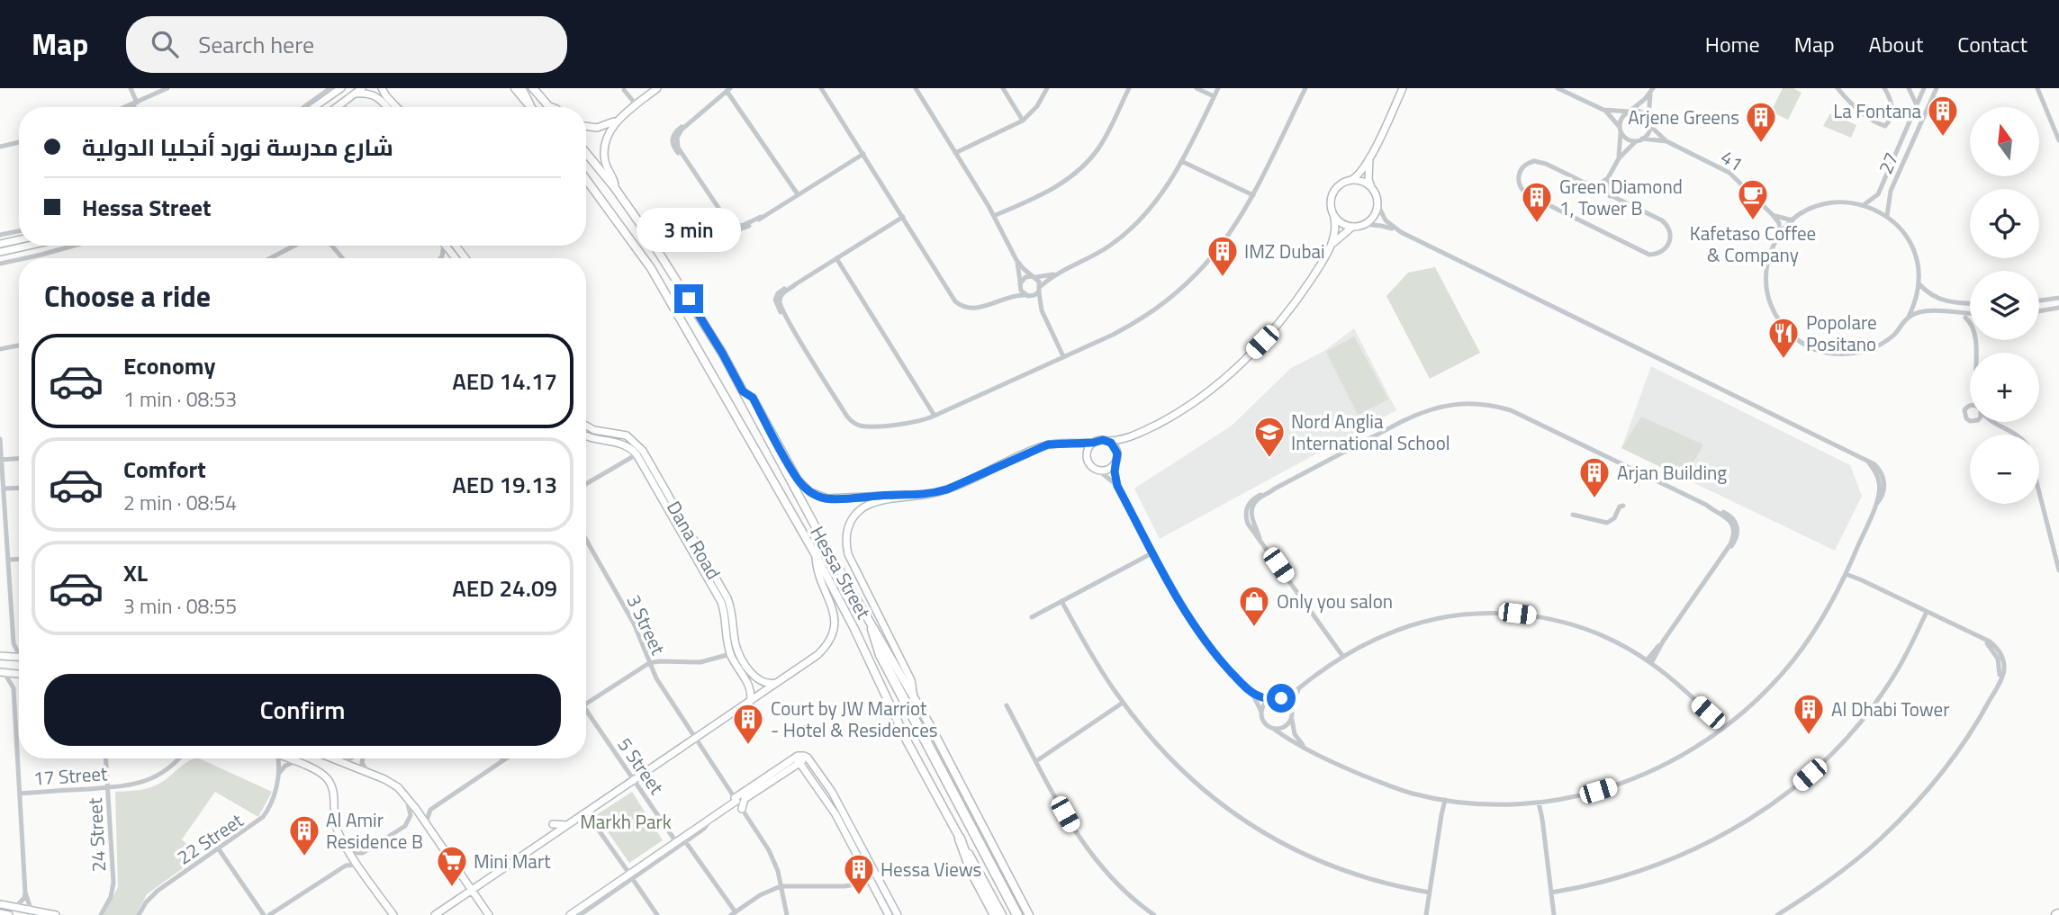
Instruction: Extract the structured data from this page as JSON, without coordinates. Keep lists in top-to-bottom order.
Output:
{
  "streets": {
    "main road": ["Hessa Street"],
    "street": [
      "41",
      "27",
      "Dana Road",
      "3 Street",
      "5 Street",
      "17 Street",
      "24 Street",
      "22 Street"
    ]
  },
  "crossings": [
    ["41", "27"],
    ["17 Street", "24 Street"]
  ],
  "parks": ["Markh Park"],
  "places": {
    "building": [
      "La Fontana",
      "Arjene Greens",
      "Green Diamond 1, Tower B",
      "IMZ Dubai",
      "Arjan Building",
      "Al Dhabi Tower",
      "Court by JW Marriot - Hotel & Residences",
      "Al Amir Residence B",
      "Hessa Views"
    ],
    "cafe": ["Kafetaso Coffee & Company"],
    "restaurant": ["Popolare Positano"],
    "school or university": ["Nord Anglia International School"],
    "shop": ["Only you salon"],
    "supermarket": ["Mini Mart"]
  },
  "north": "top",
  "page": {
    "header": "Map",
    "search": "Search here",
    "nav": [
      "Home",
      "Map",
      "About",
      "Contact"
    ],
    "map_buttons": ["+", "−"],
    "banner": ["شارع مدرسة نورد أنجليا الدولية", "Hessa Street"],
    "bubble": "3 min",
    "heading": "Choose a ride",
    "list": [
      {
        "name": "Economy",
        "note": "1 min · 08:53",
        "value": "AED 14.17"
      },
      {
        "name": "Comfort",
        "note": "2 min · 08:54",
        "value": "AED 19.13"
      },
      {
        "name": "XL",
        "note": "3 min · 08:55",
        "value": "AED 24.09"
      }
    ],
    "buttons": "Confirm"
  }
}
